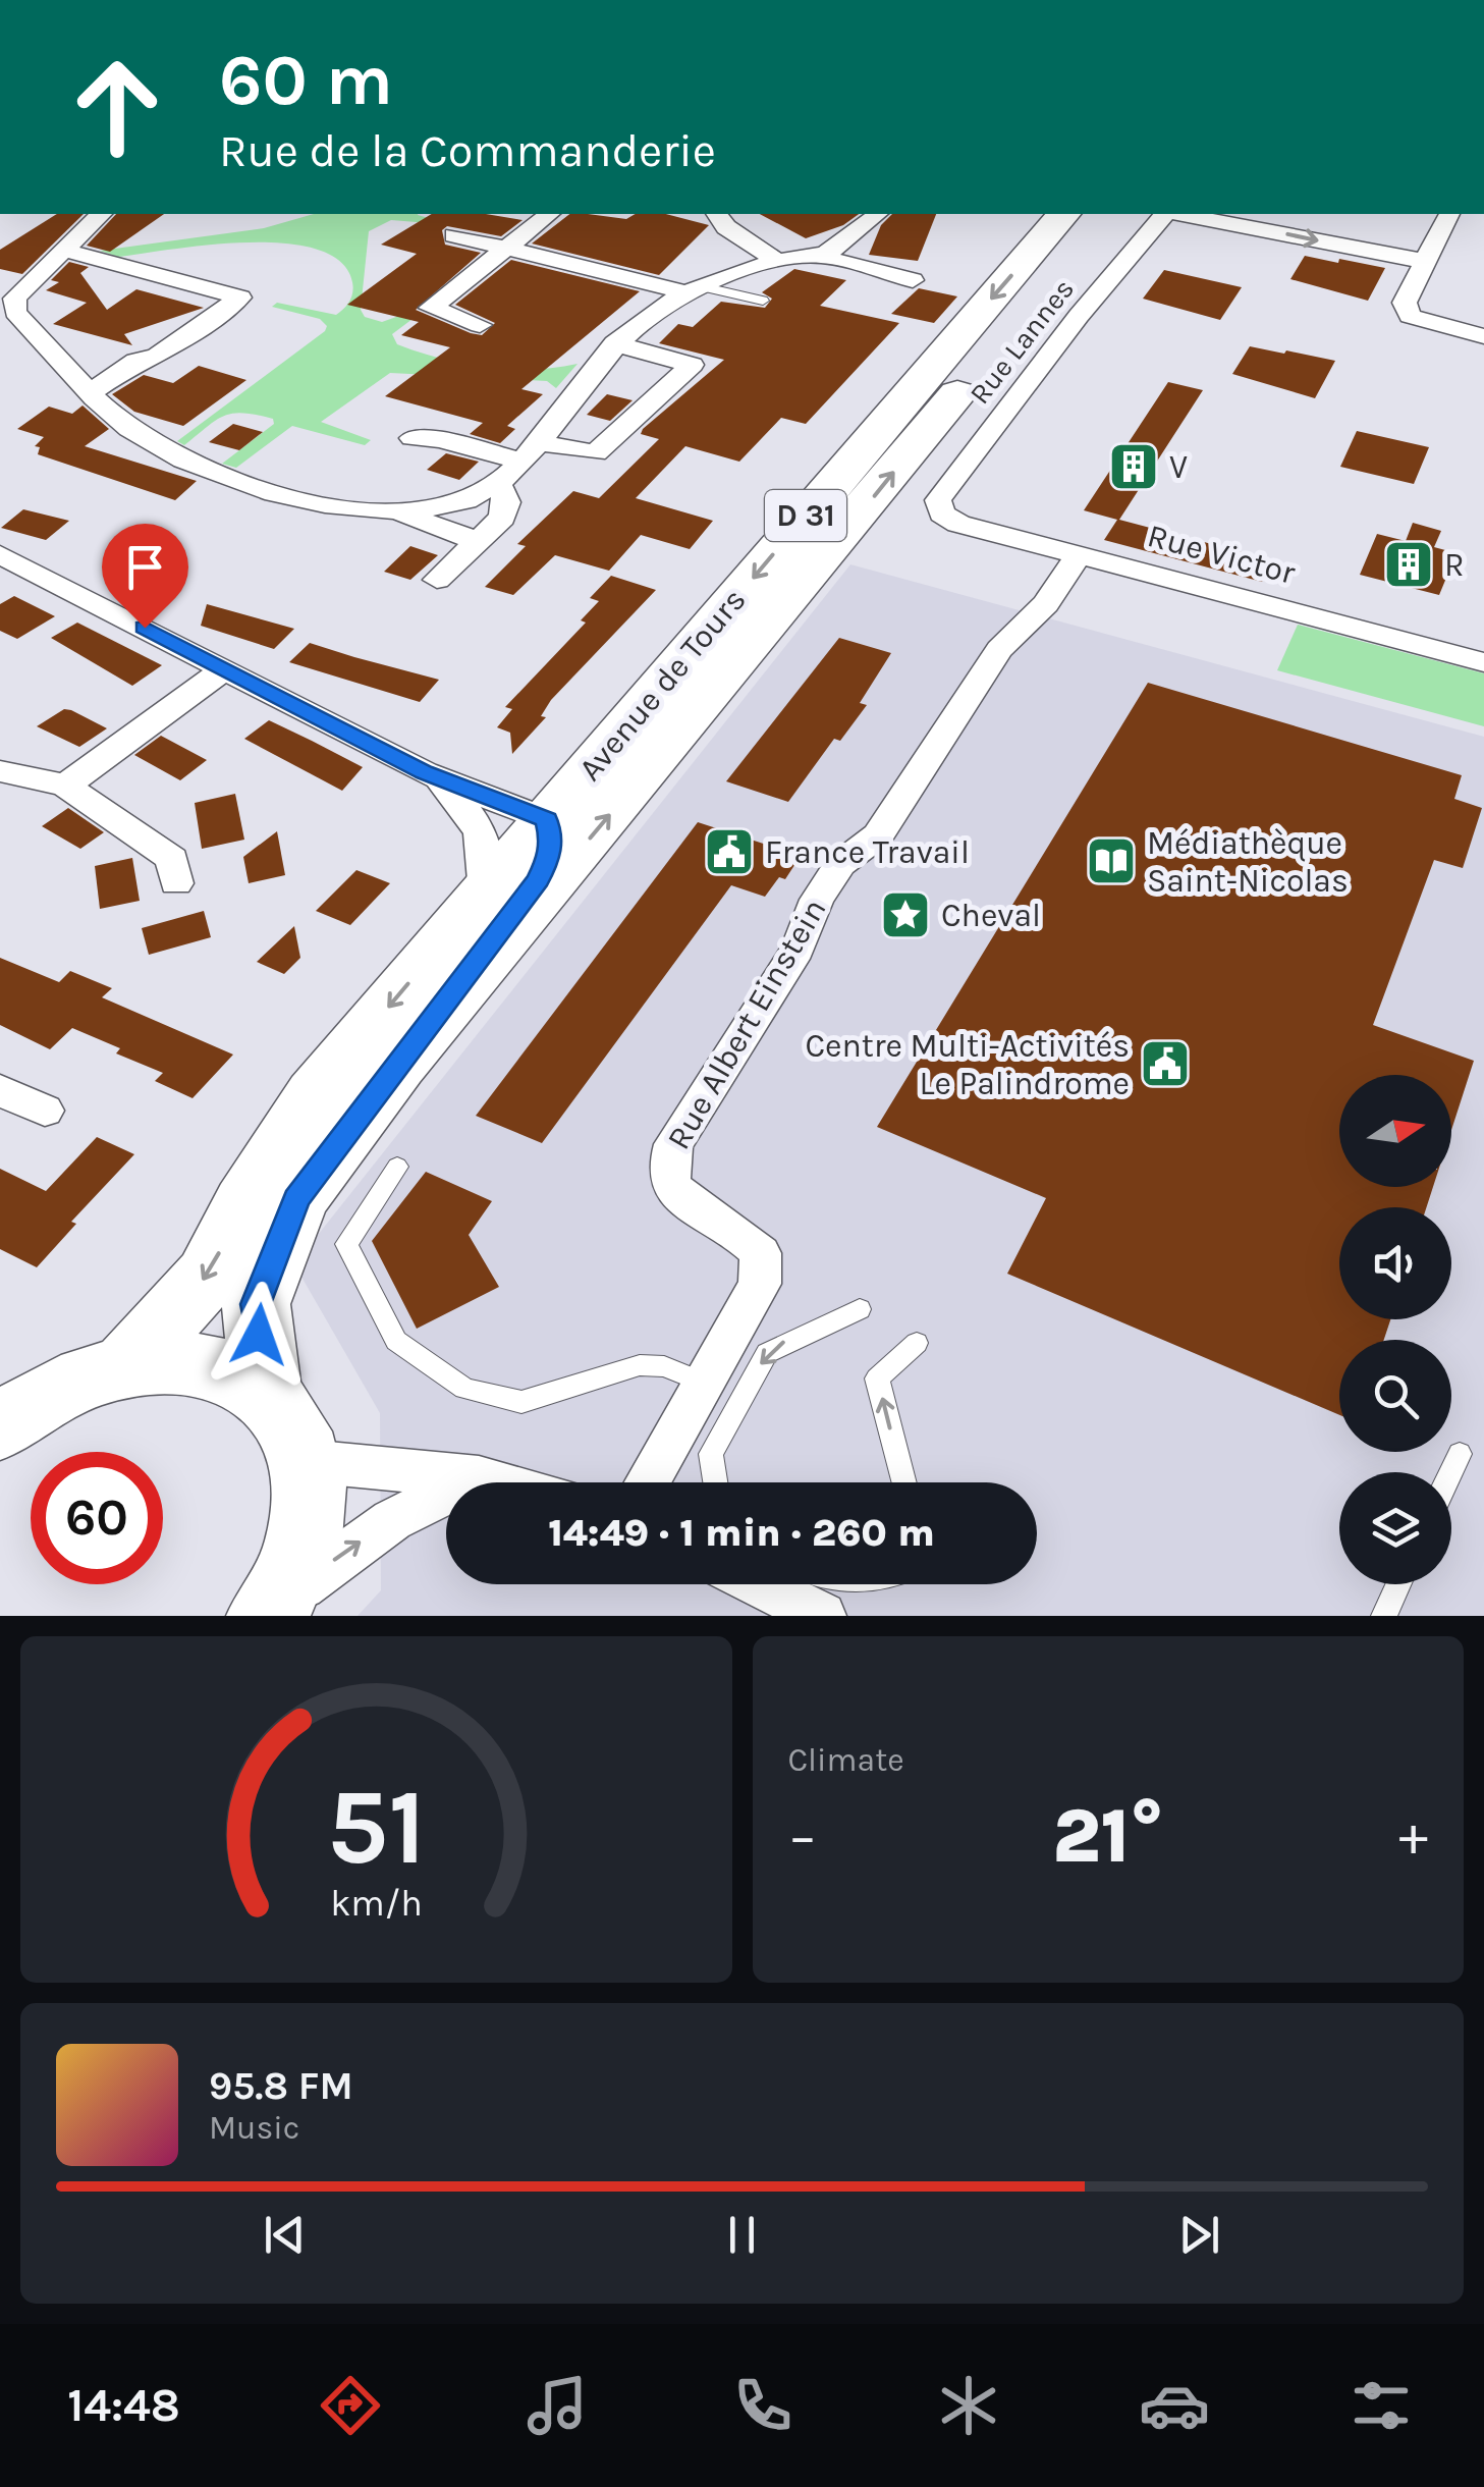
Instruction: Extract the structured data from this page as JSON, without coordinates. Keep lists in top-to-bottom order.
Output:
{
  "streets": {
    "main road": ["D 31", "Avenue de Tours"],
    "street": ["Rue Lannes", "Rue Victor", "Rue Albert Einstein"]
  },
  "crossings": [
    ["Rue Lannes", "Rue Victor"],
    ["Rue Victor", "Rue Albert Einstein"]
  ],
  "places": {
    "building": ["V", "R"],
    "public building": ["France Travail", "Centre Multi-Activités Le Palindrome"],
    "library": ["Médiathèque Saint-Nicolas"],
    "place": ["Cheval"]
  },
  "north": "right",
  "page": {
    "turn": ["60 m", "Rue de la Commanderie"],
    "limit": "60",
    "trip": "14:49 · 1 min · 260 m",
    "tile": "Climate",
    "heat": ["−", "21°", "+"],
    "song": ["95.8 FM", "Music"],
    "tabs": "14:48",
    "gauge": ["51", "km/h"]
  }
}
